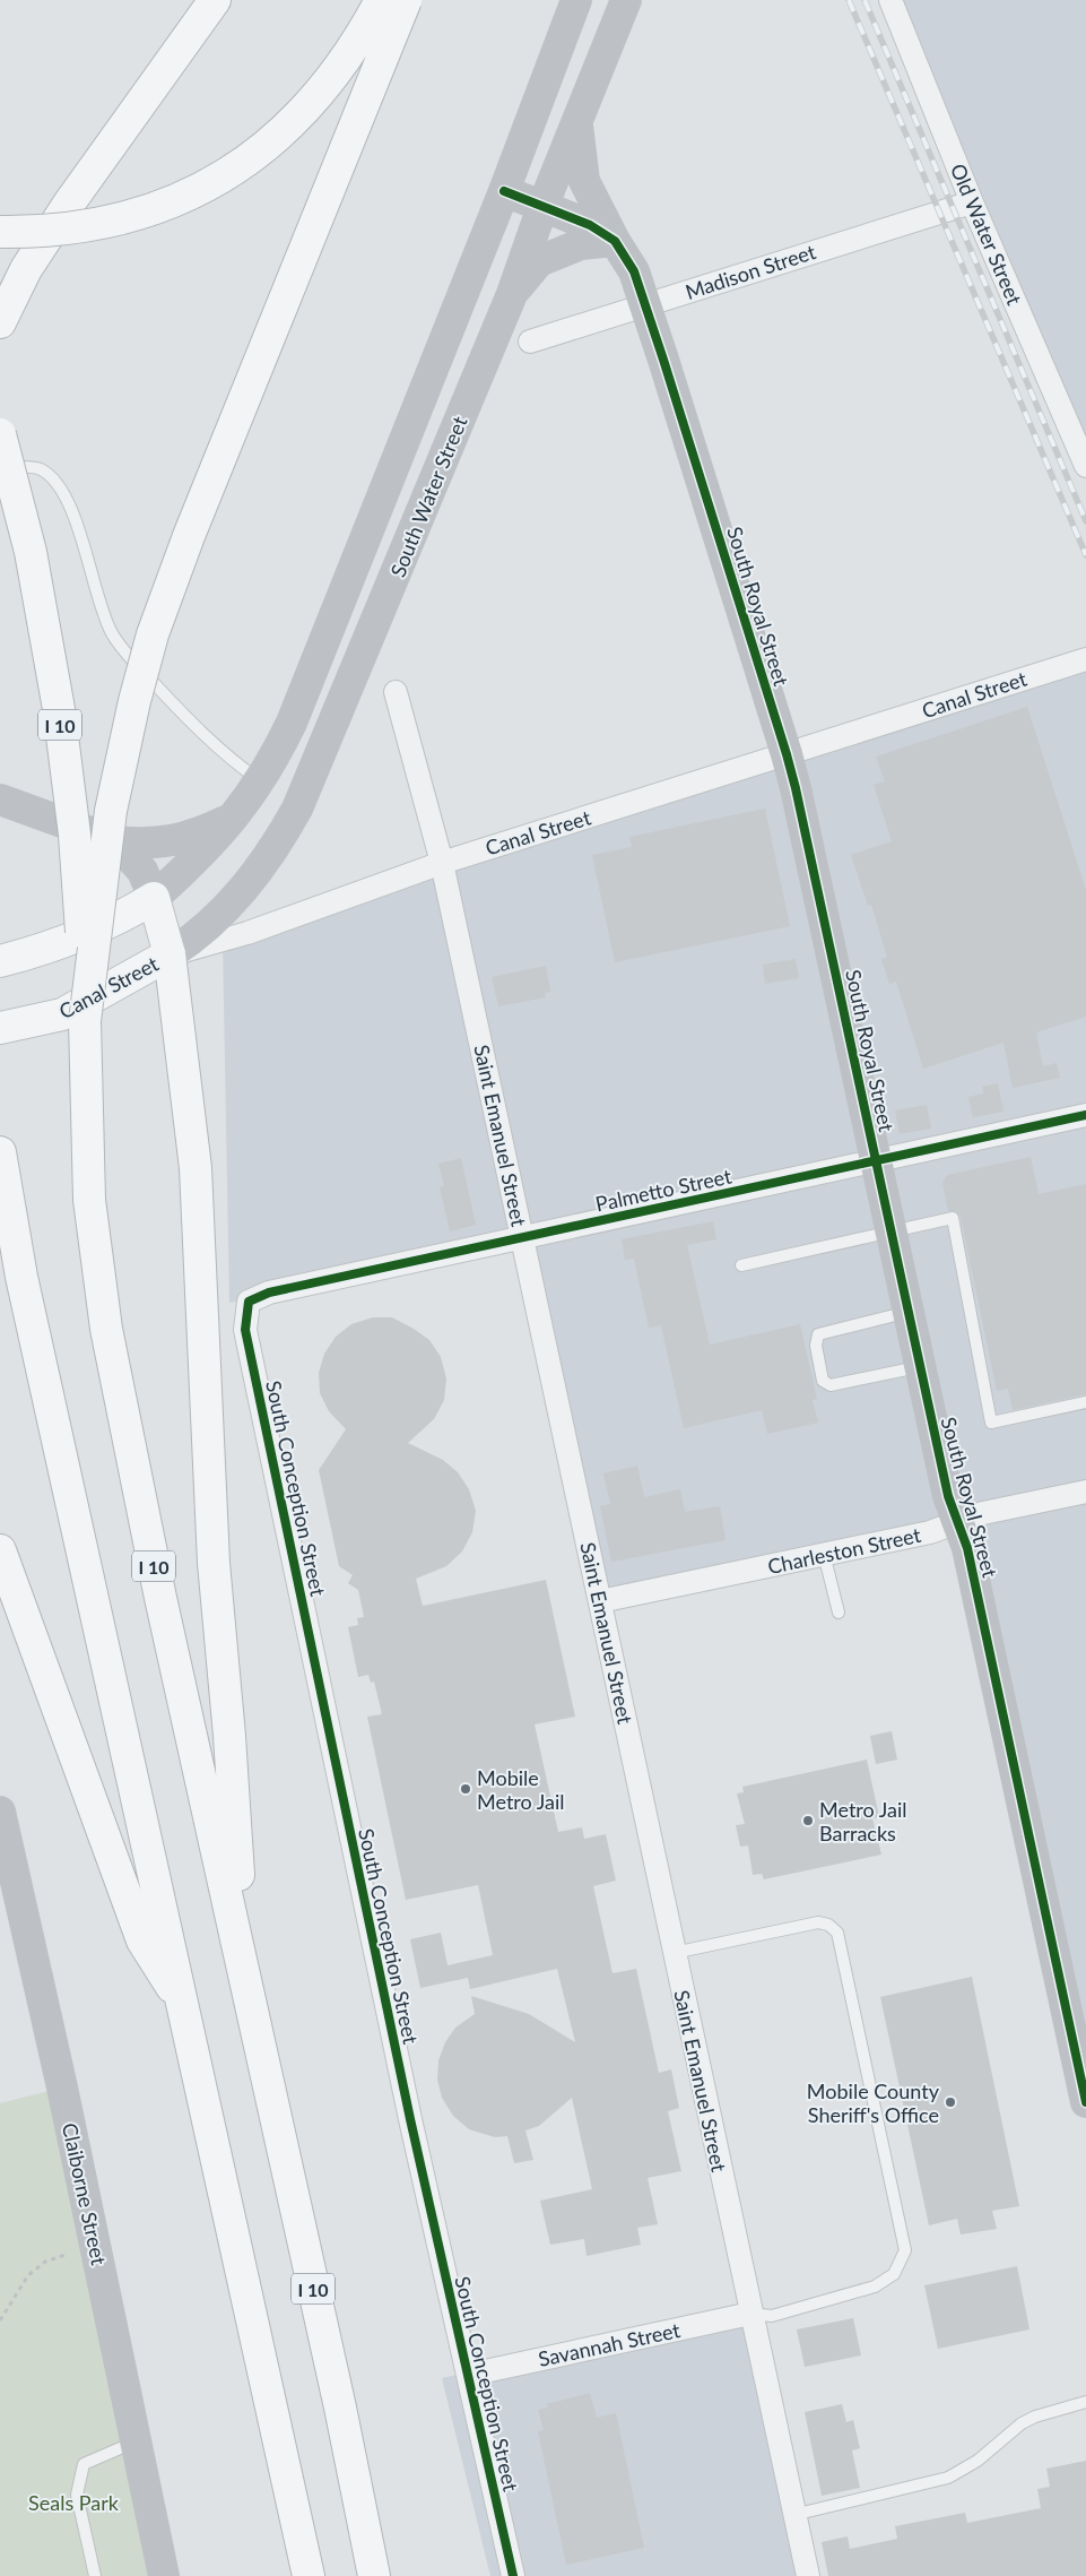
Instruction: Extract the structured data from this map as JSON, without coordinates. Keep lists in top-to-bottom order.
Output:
{
  "streets": {
    "main road": ["Canal Street", "I 10"],
    "street": [
      "Old Water Street",
      "Madison Street",
      "South Water Street",
      "South Royal Street",
      "Saint Emanuel Street",
      "Palmetto Street",
      "South Conception Street",
      "Charleston Street",
      "Claiborne Street",
      "Savannah Street"
    ]
  },
  "crossings": [
    ["Old Water Street", "Madison Street"],
    ["Madison Street", "South Royal Street"],
    ["South Water Street", "South Royal Street"],
    ["South Water Street", "Canal Street"],
    ["South Royal Street", "Canal Street"],
    ["South Royal Street", "Palmetto Street"],
    ["South Royal Street", "Charleston Street"],
    ["Canal Street", "Saint Emanuel Street"],
    ["Saint Emanuel Street", "Palmetto Street"],
    ["Saint Emanuel Street", "Charleston Street"],
    ["Saint Emanuel Street", "Savannah Street"],
    ["Palmetto Street", "South Conception Street"],
    ["South Conception Street", "Savannah Street"]
  ],
  "parks": ["Seals Park"],
  "places": ["Mobile Metro Jail", "Metro Jail Barracks", "Mobile County Sheriff's Office"]
}
